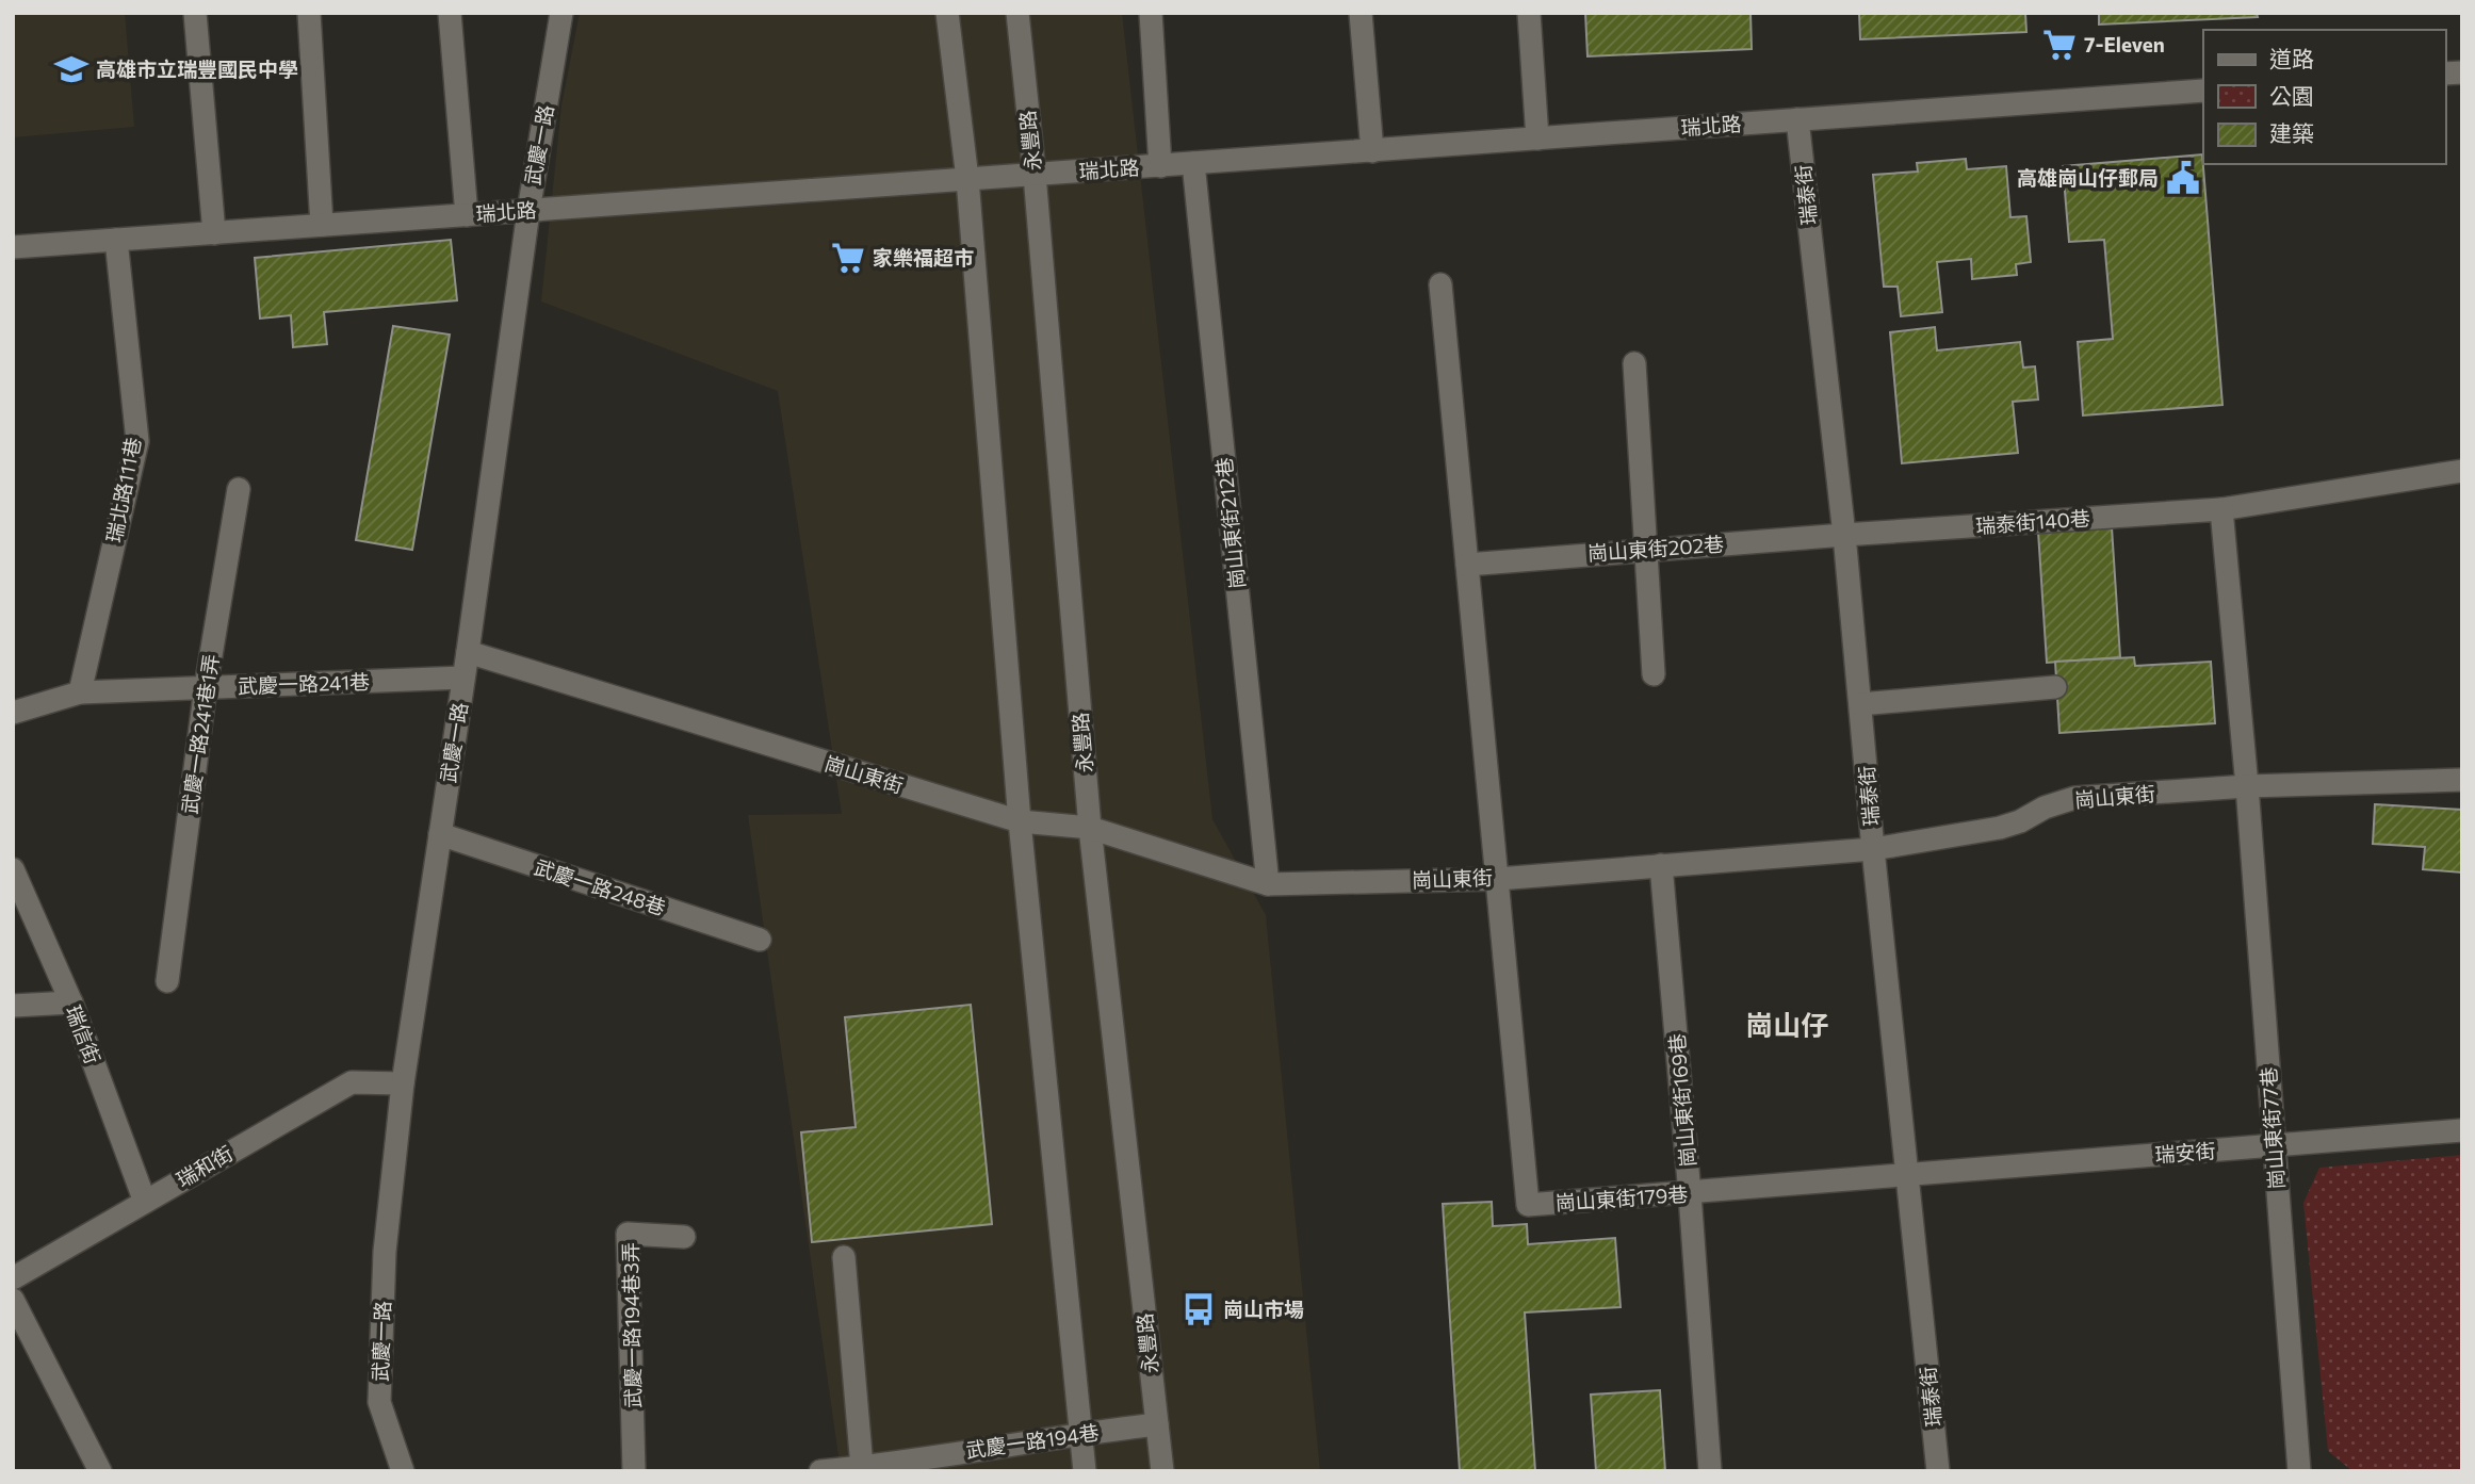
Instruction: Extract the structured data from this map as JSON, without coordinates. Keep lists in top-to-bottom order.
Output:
{
  "streets": {
    "street": [
      "瑞北路",
      "永豐路",
      "武慶一路",
      "瑞泰街",
      "瑞北路111巷",
      "瑞泰街140巷",
      "崗山東街212巷",
      "崗山東街202巷",
      "武慶一路241巷",
      "武慶一路241巷1弄",
      "崗山東街",
      "武慶一路248巷",
      "瑞信街",
      "崗山東街169巷",
      "崗山東街77巷",
      "瑞安街",
      "瑞和街",
      "崗山東街179巷",
      "武慶一路194巷3弄",
      "武慶一路194巷"
    ]
  },
  "crossings": [
    ["瑞北路", "永豐路"],
    ["瑞北路", "武慶一路"],
    ["瑞北路", "瑞泰街"],
    ["瑞北路", "瑞北路111巷"],
    ["瑞北路", "崗山東街212巷"],
    ["永豐路", "崗山東街"],
    ["永豐路", "武慶一路194巷"],
    ["武慶一路", "武慶一路241巷"],
    ["武慶一路", "崗山東街"],
    ["武慶一路", "武慶一路248巷"],
    ["武慶一路", "瑞和街"],
    ["瑞泰街", "瑞泰街140巷"],
    ["瑞泰街", "崗山東街202巷"],
    ["瑞泰街", "崗山東街"],
    ["瑞泰街", "瑞安街"],
    ["瑞泰街", "崗山東街179巷"],
    ["瑞北路111巷", "武慶一路241巷"],
    ["瑞泰街140巷", "崗山東街202巷"],
    ["崗山東街212巷", "崗山東街"],
    ["武慶一路241巷", "武慶一路241巷1弄"],
    ["崗山東街", "崗山東街169巷"],
    ["崗山東街", "崗山東街77巷"],
    ["崗山東街", "崗山東街179巷"],
    ["瑞信街", "瑞和街"],
    ["崗山東街169巷", "崗山東街179巷"],
    ["崗山東街77巷", "瑞安街"],
    ["瑞安街", "崗山東街179巷"]
  ],
  "districts": ["崗山仔"],
  "places": {
    "supermarket": ["7-Eleven", "家樂福超市"],
    "school or university": ["高雄市立瑞豐國民中學"],
    "public building": ["高雄崗山仔郵局"],
    "bus stop": ["崗山市場"]
  },
  "legend": ["道路", "公園", "建築"]
}
